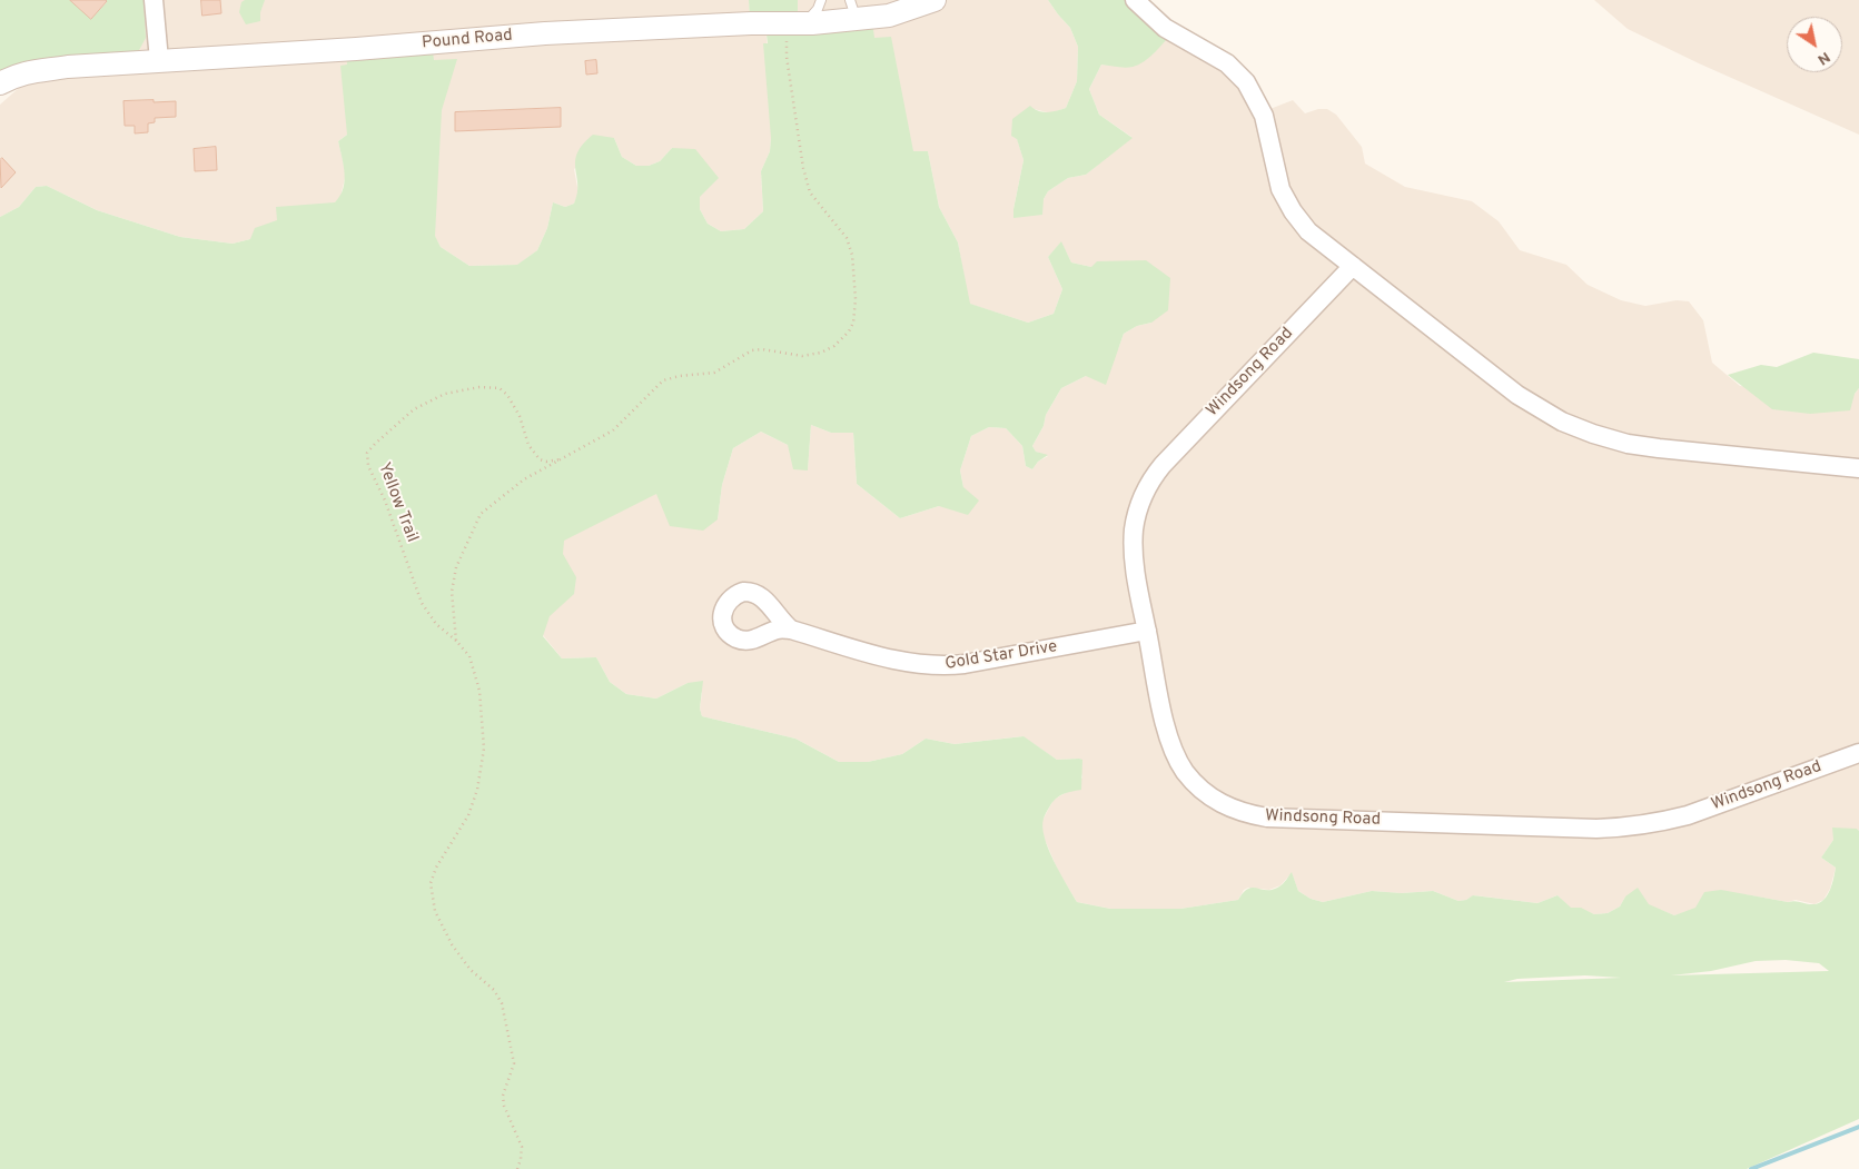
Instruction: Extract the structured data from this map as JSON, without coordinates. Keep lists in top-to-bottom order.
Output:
{
  "streets": {
    "street": ["Pound Road", "Windsong Road", "Gold Star Drive"],
    "path": ["Yellow Trail"]
  },
  "crossings": [
    ["Windsong Road", "Gold Star Drive"]
  ],
  "north": "bottom right"
}
